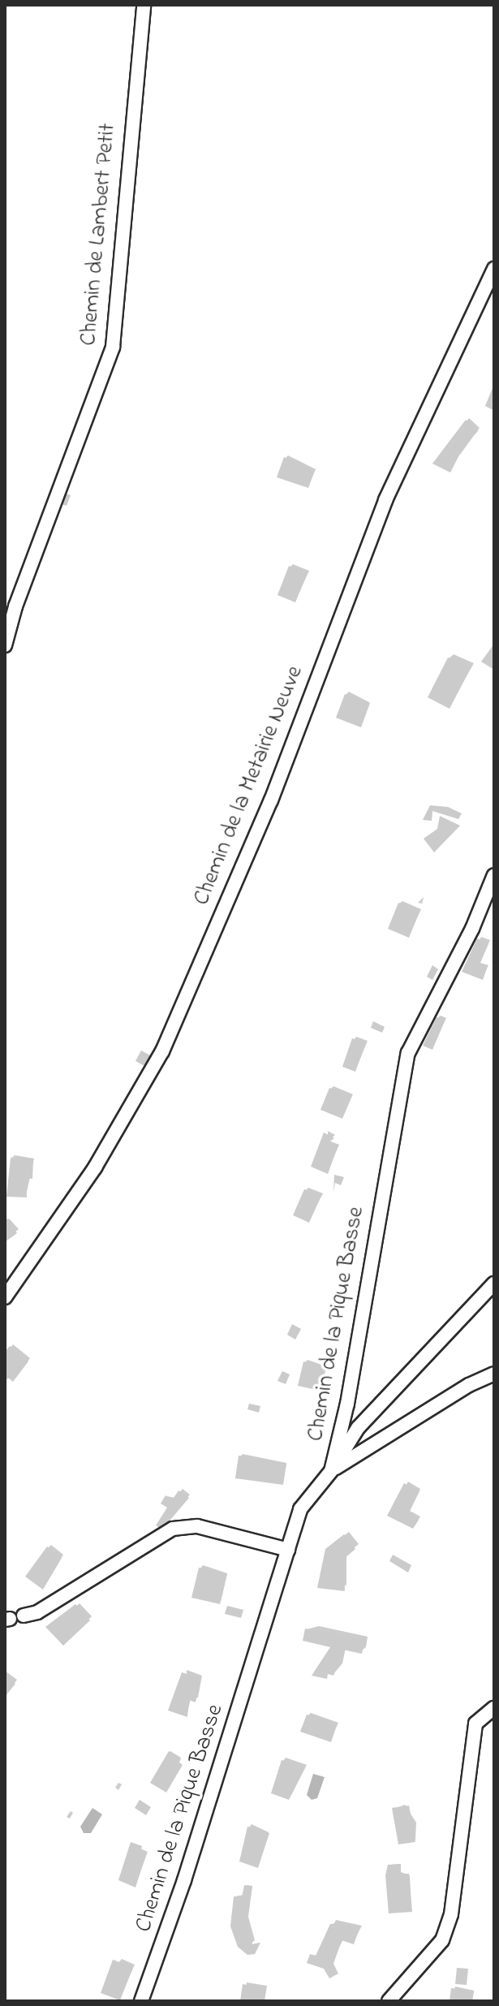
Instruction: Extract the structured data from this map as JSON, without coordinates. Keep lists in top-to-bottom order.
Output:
{
  "streets": {
    "street": ["Chemin de Lambert Petit", "Chemin de la Metairie Neuve", "Chemin de la Pique Basse"]
  }
}
